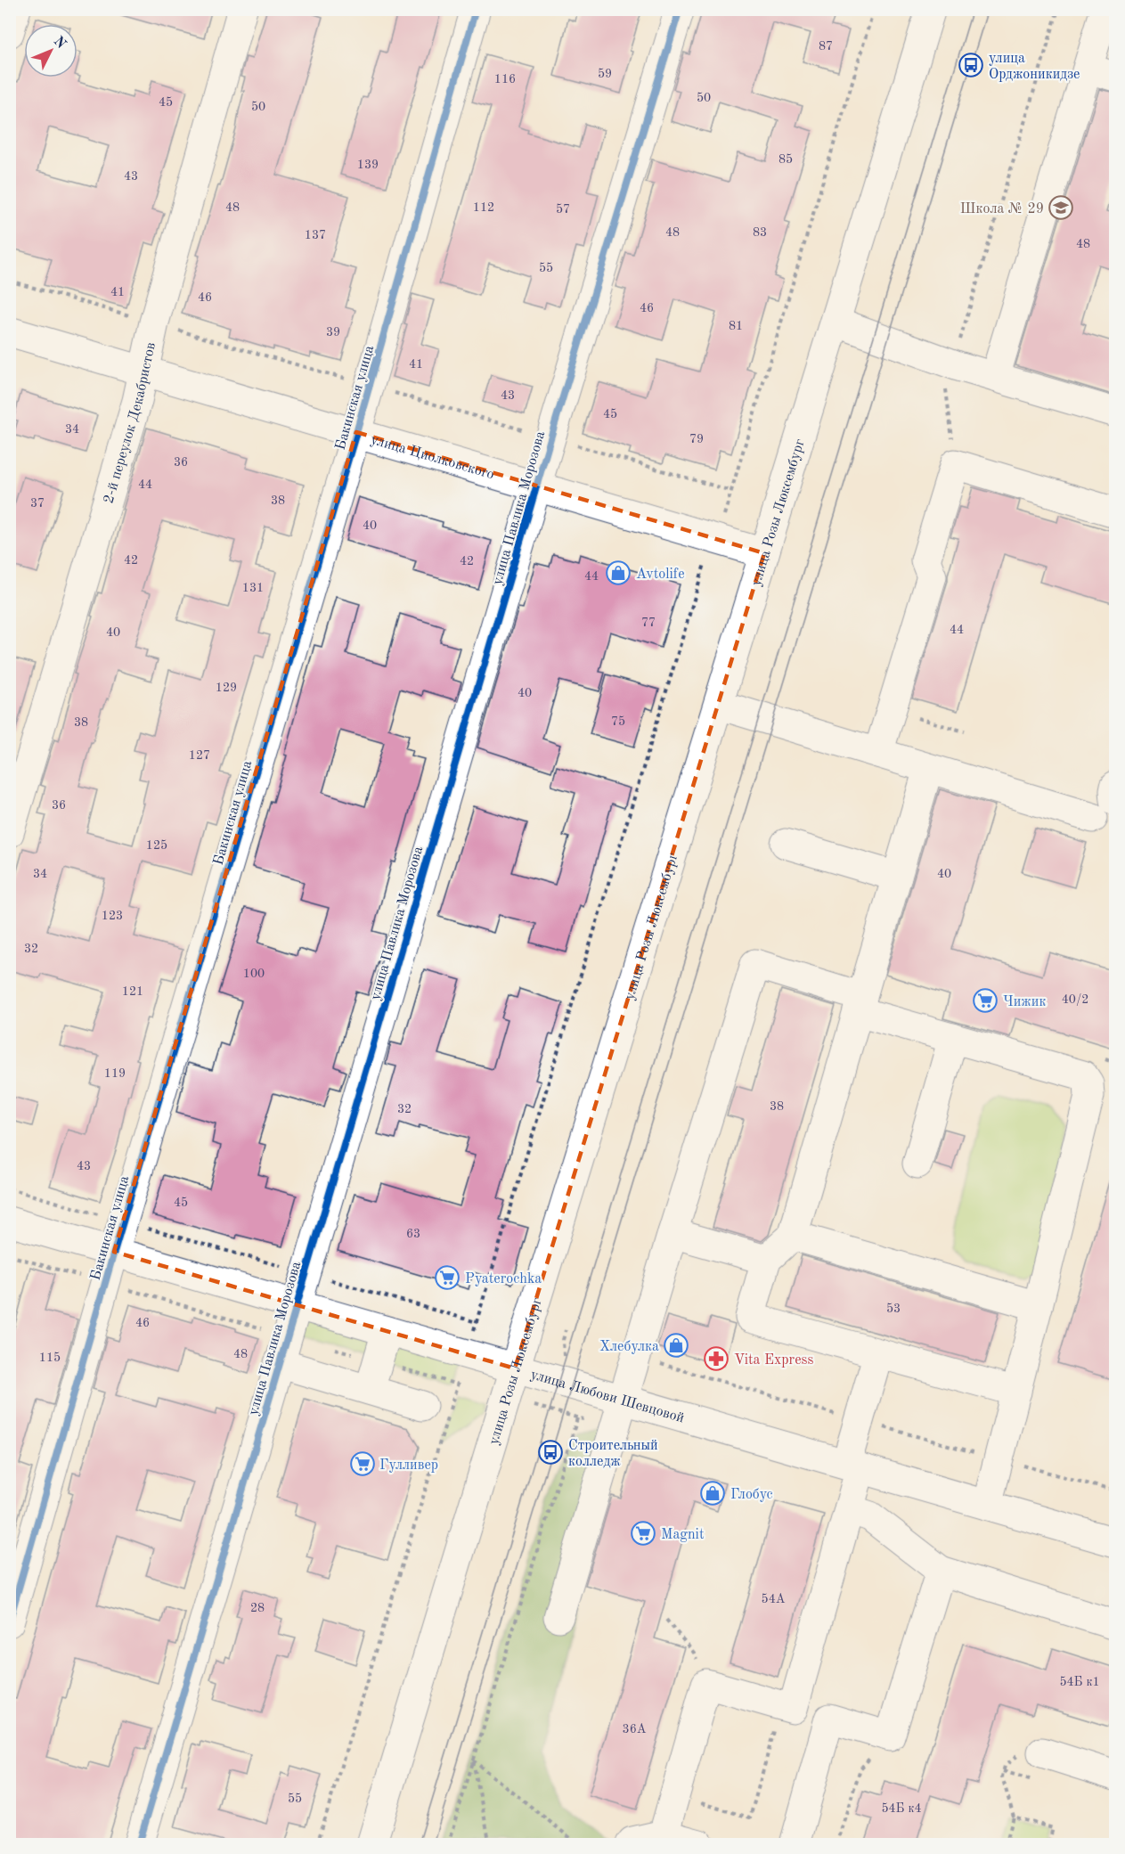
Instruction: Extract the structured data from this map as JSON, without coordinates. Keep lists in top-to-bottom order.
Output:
{
  "streets": {
    "street": [
      "Бакинская улица",
      "2-й переулок Декабристов",
      "улица Циолковского",
      "улица Павлика Морозова",
      "улица Розы Люксембург",
      "улица Любови Шевцовой"
    ]
  },
  "crossings": [
    ["Бакинская улица", "улица Циолковского"],
    ["Бакинская улица", "улица Любови Шевцовой"],
    ["2-й переулок Декабристов", "улица Циолковского"],
    ["улица Циолковского", "улица Павлика Морозова"],
    ["улица Циолковского", "улица Розы Люксембург"],
    ["улица Павлика Морозова", "улица Любови Шевцовой"],
    ["улица Розы Люксембург", "улица Любови Шевцовой"]
  ],
  "places": {
    "bus stop": ["улица Орджоникидзе", "Строительный колледж"],
    "school or university": ["Школа № 29"],
    "shop": ["Avtolife", "Хлебулка", "Глобус"],
    "supermarket": [
      "Чижик",
      "Pyaterochka",
      "Гулливер",
      "Magnit"
    ],
    "pharmacy": ["Vita Express"]
  },
  "house_numbers": [
    "87",
    "59",
    "116",
    "50",
    "45",
    "50",
    "85",
    "139",
    "43",
    "48",
    "112",
    "57",
    "48",
    "83",
    "137",
    "48",
    "55",
    "41",
    "46",
    "46",
    "81",
    "39",
    "41",
    "43",
    "45",
    "34",
    "79",
    "36",
    "44",
    "38",
    "37",
    "40",
    "42",
    "42",
    "44",
    "131",
    "77",
    "44",
    "40",
    "129",
    "40",
    "75",
    "38",
    "127",
    "36",
    "125",
    "34",
    "40",
    "123",
    "32",
    "100",
    "121",
    "40/2",
    "119",
    "38",
    "32",
    "43",
    "45",
    "63",
    "53",
    "46",
    "48",
    "115",
    "54А",
    "28",
    "54Б к1",
    "36А",
    "55",
    "54Б к4"
  ],
  "north": "top right"
}
